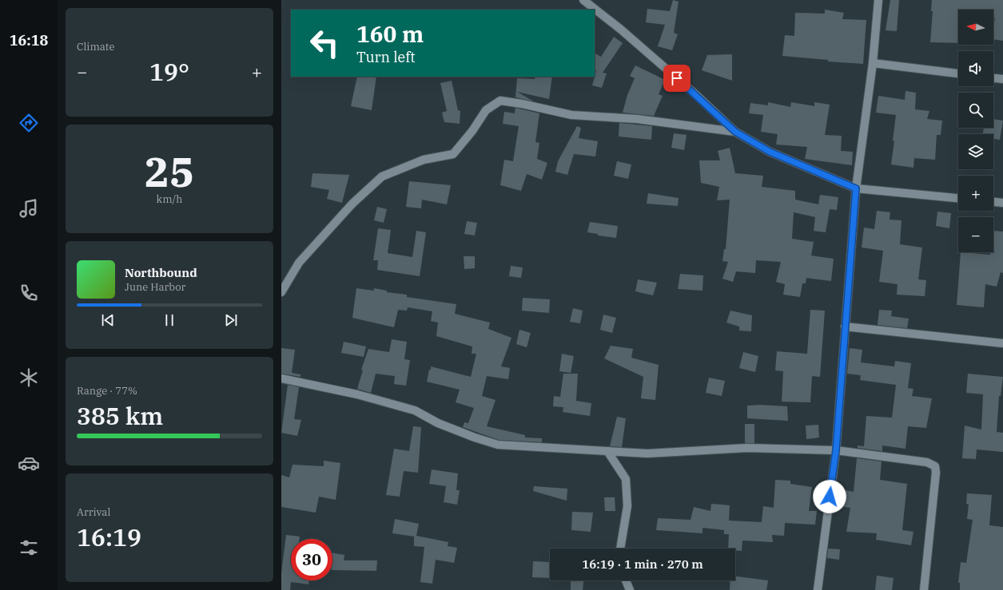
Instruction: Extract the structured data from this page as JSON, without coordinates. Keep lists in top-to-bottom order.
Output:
{
  "north": "left",
  "page": {
    "tabs": "16:18",
    "tile": [
      "Climate",
      ["25", "km/h"],
      ["Range · 77%", "385 km"],
      ["Arrival", "16:19"]
    ],
    "map_buttons": ["+", "−"],
    "turn": ["160 m", "Turn left"],
    "heat": ["−", "19°", "+"],
    "song": ["Northbound", "June Harbor"],
    "limit": "30",
    "trip": "16:19 · 1 min · 270 m"
  }
}
